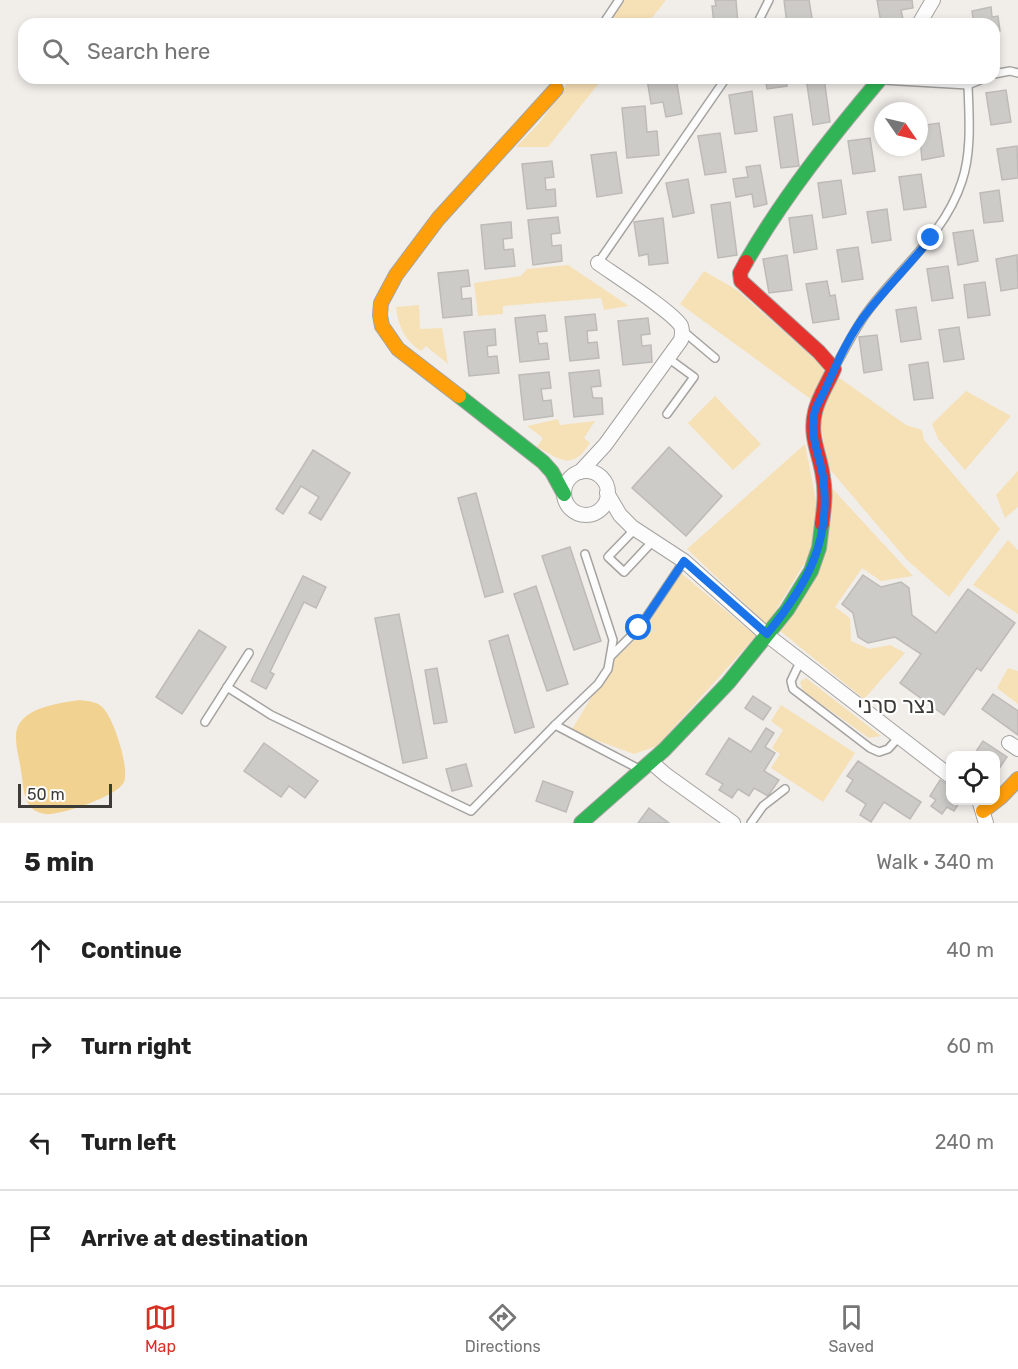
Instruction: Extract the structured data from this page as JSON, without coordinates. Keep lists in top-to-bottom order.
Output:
{
  "districts": ["נצר סרני"],
  "scale_bar": "50 m",
  "north": "bottom right",
  "page": {
    "search": "Search here",
    "scale": "50 m",
    "heading": ["5 min", "Walk · 340 m"],
    "list": [
      ["Continue", "40 m"],
      ["Turn right", "60 m"],
      ["Turn left", "240 m"],
      "Arrive at destination"
    ],
    "nav": ["Map", "Directions", "Saved"]
  }
}
